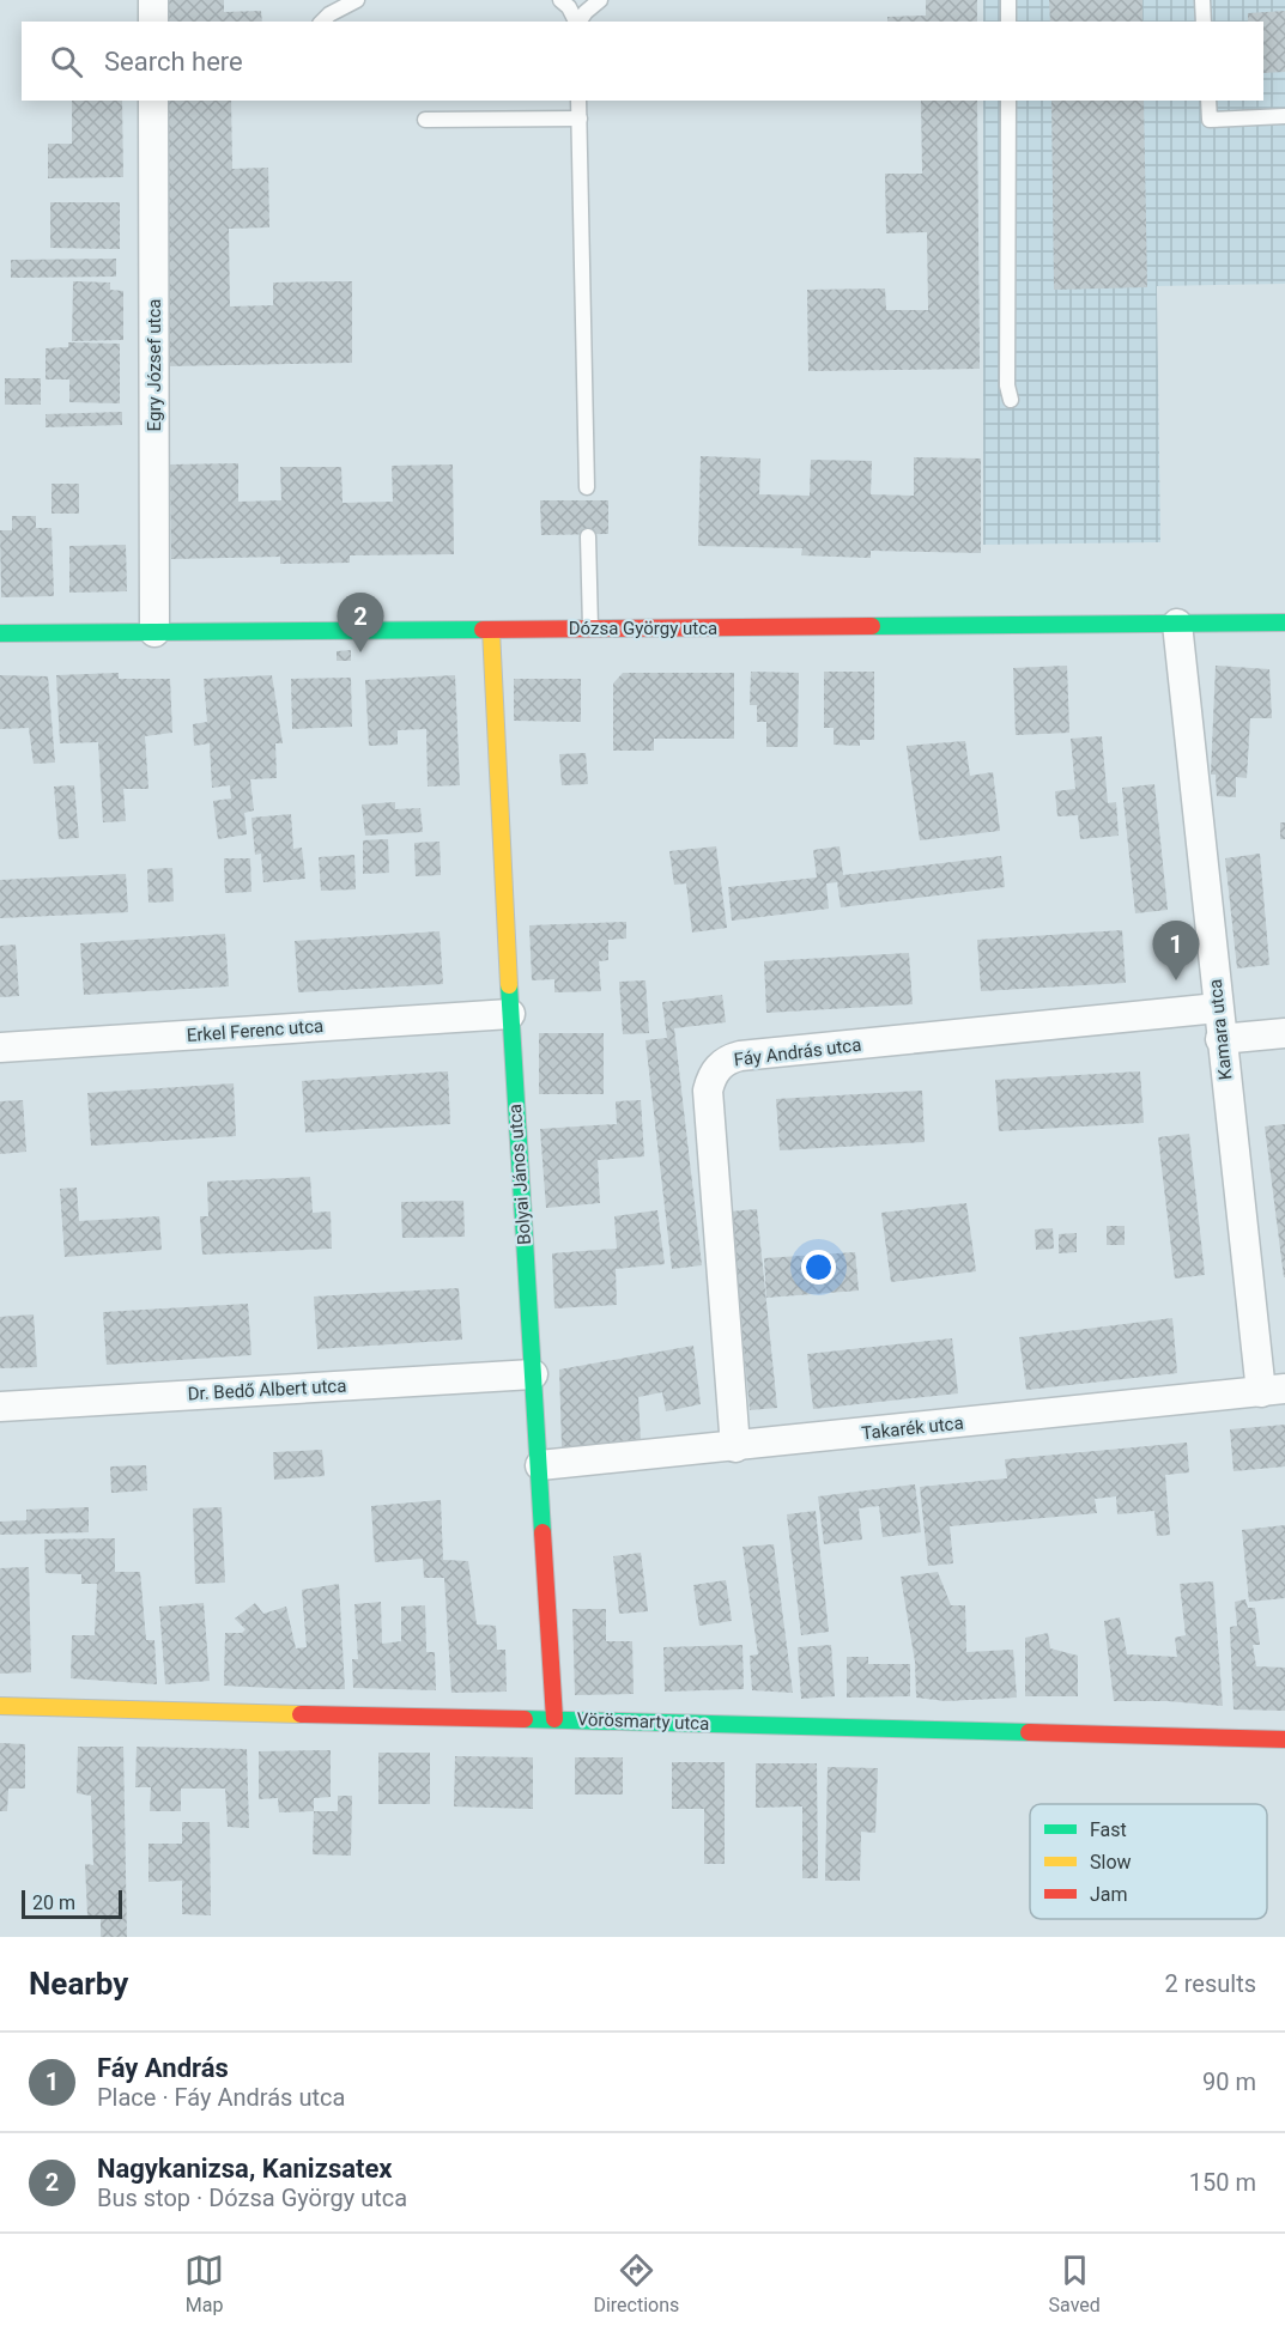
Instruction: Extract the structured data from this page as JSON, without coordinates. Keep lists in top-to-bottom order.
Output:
{
  "streets": {
    "street": [
      "Egry József utca",
      "Dózsa György utca",
      "Kamara utca",
      "Erkel Ferenc utca",
      "Fáy András utca",
      "Bolyai János utca",
      "Dr. Bedő Albert utca",
      "Takarék utca",
      "Vörösmarty utca"
    ]
  },
  "crossings": [
    ["Egry József utca", "Dózsa György utca"],
    ["Dózsa György utca", "Kamara utca"],
    ["Dózsa György utca", "Bolyai János utca"],
    ["Kamara utca", "Fáy András utca"],
    ["Kamara utca", "Takarék utca"],
    ["Erkel Ferenc utca", "Bolyai János utca"],
    ["Fáy András utca", "Takarék utca"],
    ["Bolyai János utca", "Dr. Bedő Albert utca"],
    ["Bolyai János utca", "Takarék utca"],
    ["Bolyai János utca", "Vörösmarty utca"]
  ],
  "legend": ["Fast", "Slow", "Jam"],
  "scale_bar": "20 m",
  "page": {
    "search": "Search here",
    "pins": ["2", "1"],
    "scale": "20 m",
    "heading": ["Nearby", "2 results"],
    "list": [
      {
        "mark": "1",
        "name": "Fáy András",
        "note": "Place · Fáy András utca",
        "value": "90 m"
      },
      {
        "mark": "2",
        "name": "Nagykanizsa, Kanizsatex",
        "note": "Bus stop · Dózsa György utca",
        "value": "150 m"
      }
    ],
    "nav": ["Map", "Directions", "Saved"]
  }
}
